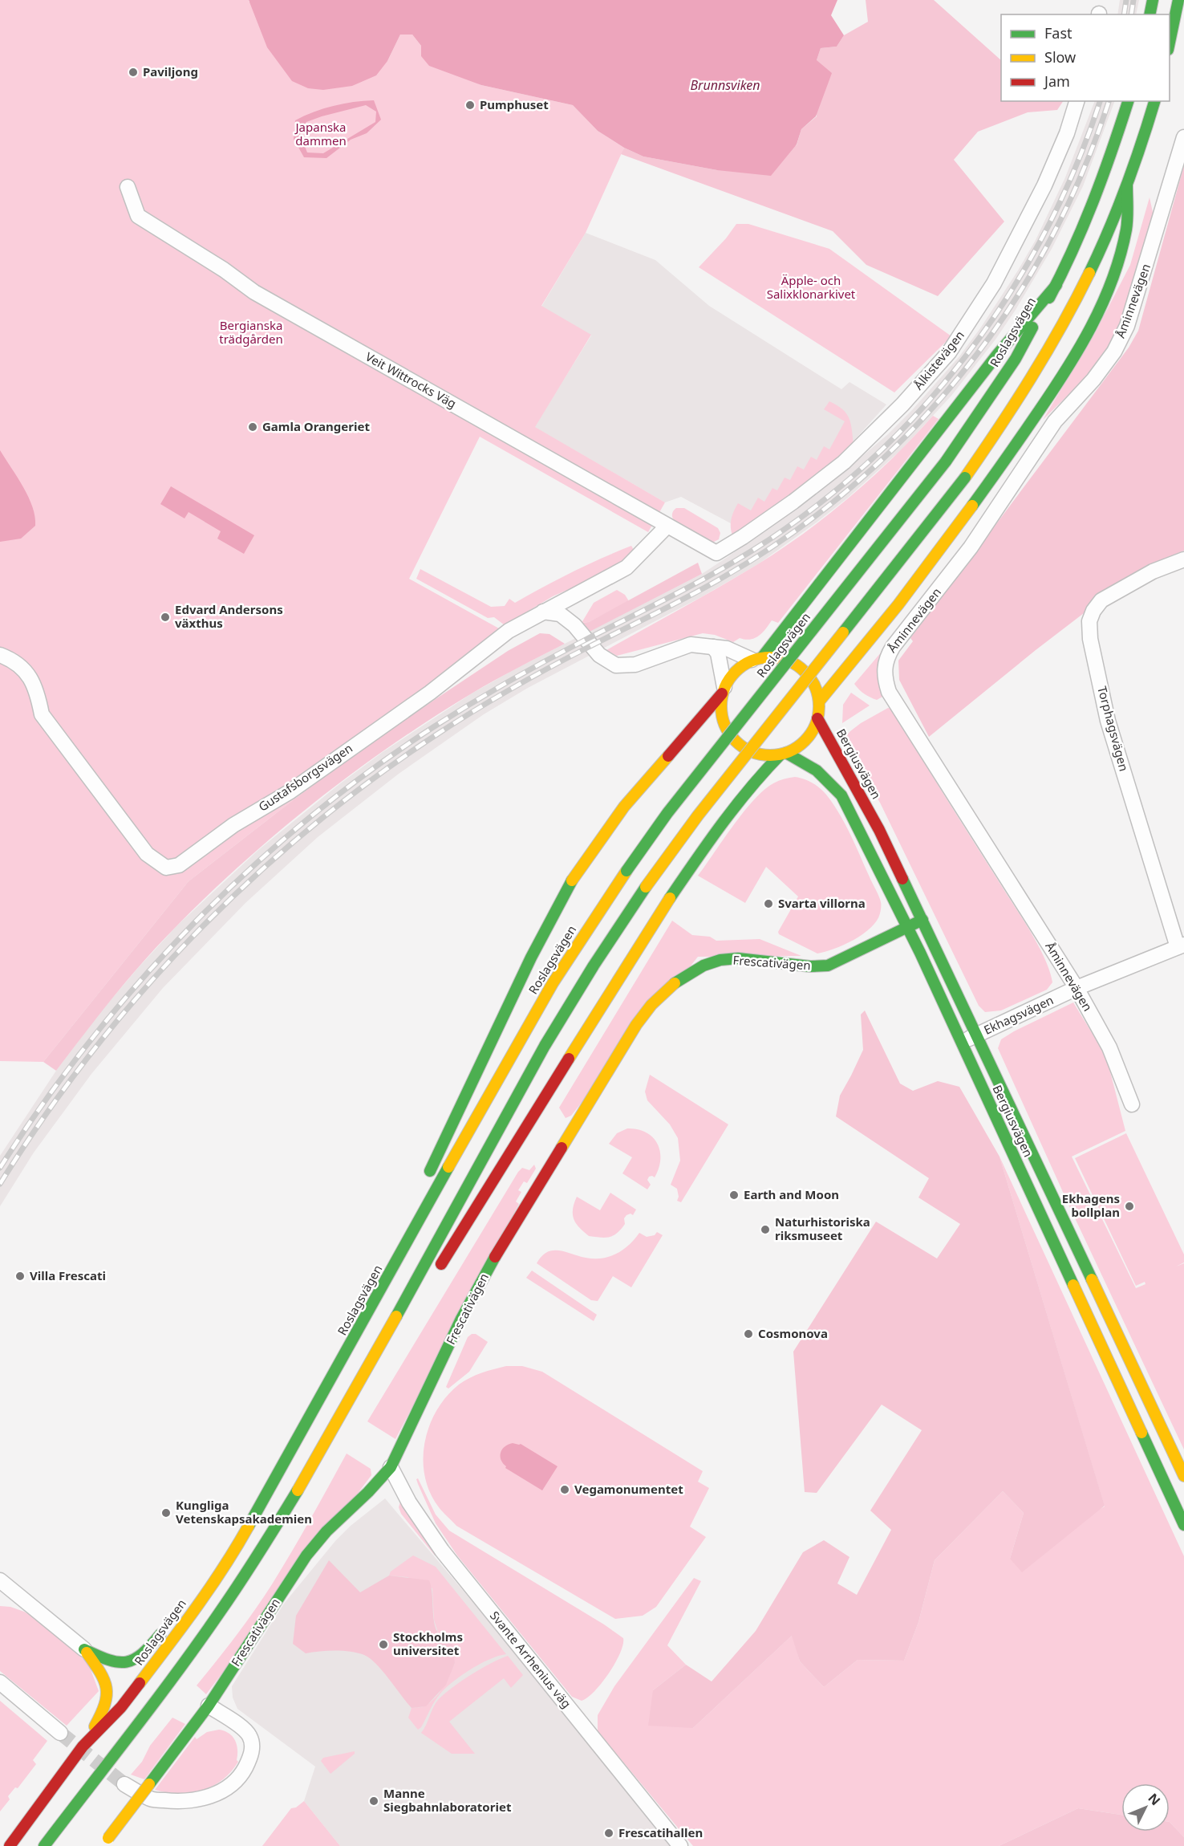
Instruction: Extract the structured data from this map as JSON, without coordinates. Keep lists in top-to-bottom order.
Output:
{
  "streets": {
    "main road": ["Roslagsvägen", "Bergiusvägen", "Frescativägen"],
    "street": [
      "Åminnevägen",
      "Ålkistevägen",
      "Veit Wittrocks Väg",
      "Torphagsvägen",
      "Gustafsborgsvägen",
      "Ekhagsvägen",
      "Svante Arrhenius väg"
    ]
  },
  "crossings": [
    ["Åminnevägen", "Ekhagsvägen"],
    ["Ålkistevägen", "Veit Wittrocks Väg"],
    ["Veit Wittrocks Väg", "Gustafsborgsvägen"],
    ["Torphagsvägen", "Ekhagsvägen"],
    ["Bergiusvägen", "Frescativägen"],
    ["Bergiusvägen", "Ekhagsvägen"],
    ["Frescativägen", "Svante Arrhenius väg"]
  ],
  "water": ["Brunnsviken"],
  "parks": ["Japanska dammen", "Äpple- och Salixklonarkivet", "Bergianska trädgården"],
  "places": [
    "Paviljong",
    "Pumphuset",
    "Gamla Orangeriet",
    "Edvard Andersons växthus",
    "Svarta villorna",
    "Earth and Moon",
    "Ekhagens bollplan",
    "Naturhistoriska riksmuseet",
    "Villa Frescati",
    "Cosmonova",
    "Vegamonumentet",
    "Kungliga Vetenskapsakademien",
    "Stockholms universitet",
    "Manne Siegbahnlaboratoriet",
    "Frescatihallen"
  ],
  "legend": ["Fast", "Slow", "Jam"],
  "north": "top right"
}
